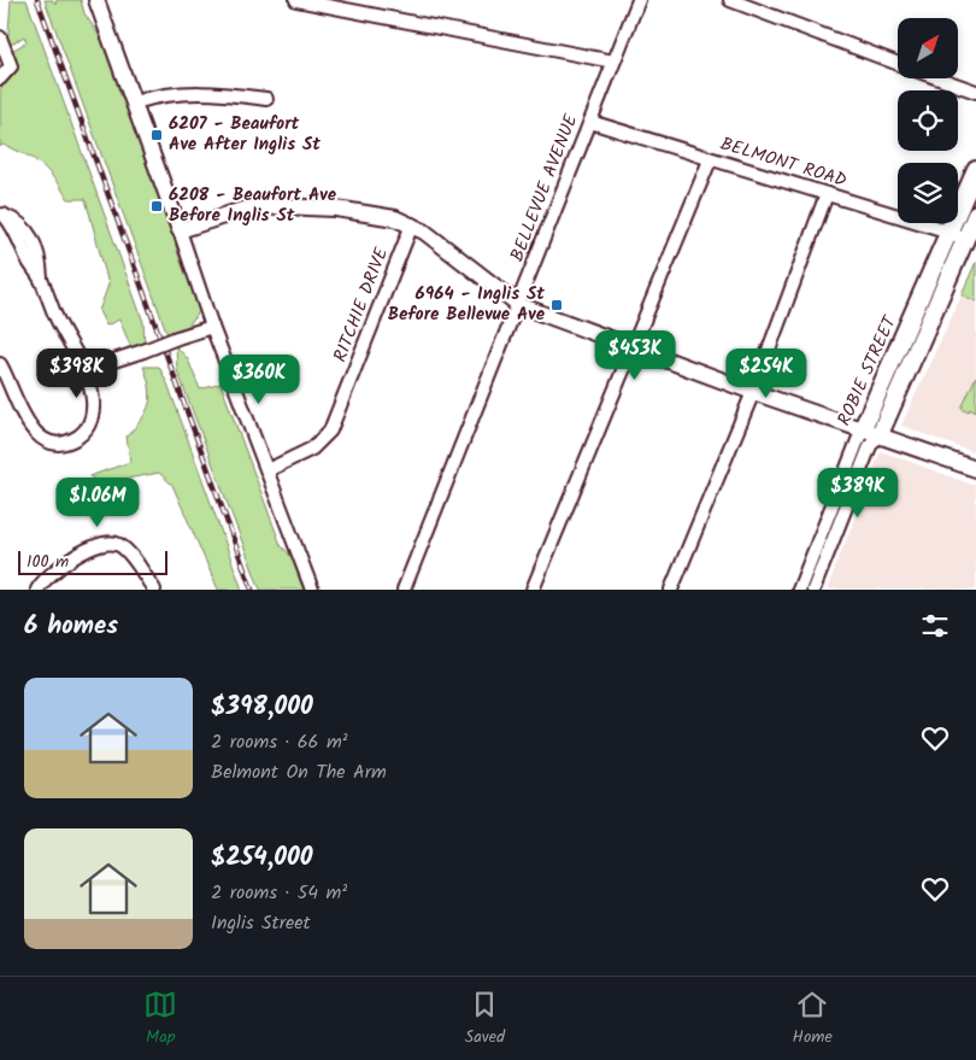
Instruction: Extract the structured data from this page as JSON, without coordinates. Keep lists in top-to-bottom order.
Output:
{
  "streets": {
    "main road": ["ROBIE STREET"],
    "street": ["BELMONT ROAD", "BELLEVUE AVENUE", "RITCHIE DRIVE"]
  },
  "crossings": [
    ["BELMONT ROAD", "BELLEVUE AVENUE"],
    ["BELMONT ROAD", "ROBIE STREET"]
  ],
  "places": {
    "transit": ["6207 - Beaufort Ave After Inglis St", "6208 - Beaufort Ave Before Inglis St", "6964 - Inglis St Before Bellevue Ave"]
  },
  "scale_bar": "100 m",
  "north": "top right",
  "page": {
    "price": [
      "$453K",
      "$398K",
      "$254K",
      "$360K",
      "$389K",
      "$1.06M"
    ],
    "scale": "100 m",
    "heading": "6 homes",
    "list": [
      {
        "name": "$398,000",
        "note": "2 rooms · 66 m² · Belmont On The Arm"
      },
      {
        "name": "$254,000",
        "note": "2 rooms · 54 m² · Inglis Street"
      }
    ],
    "tabs": ["Map", "Saved", "Home"]
  }
}
